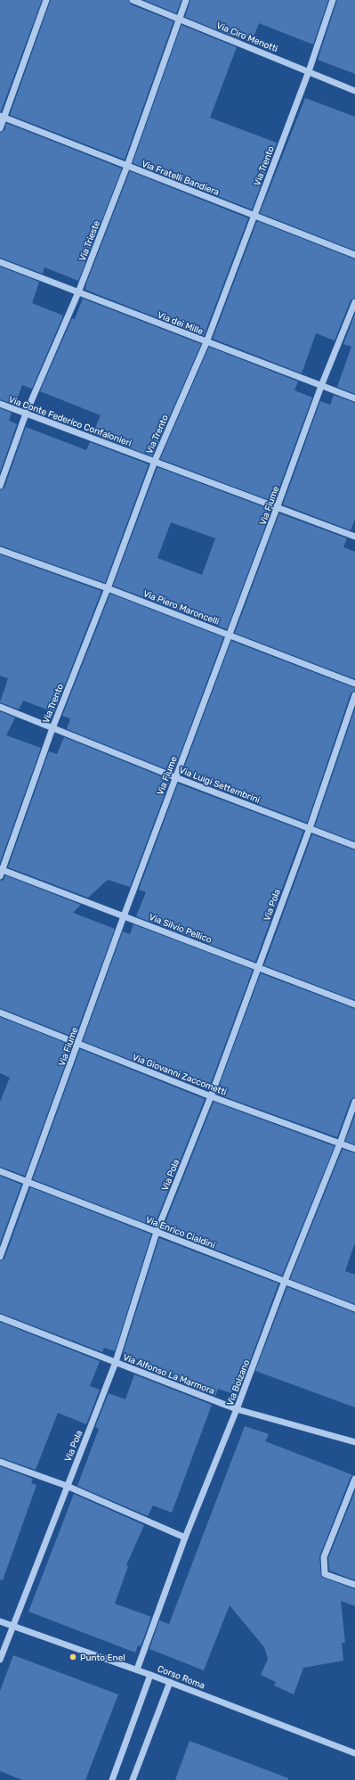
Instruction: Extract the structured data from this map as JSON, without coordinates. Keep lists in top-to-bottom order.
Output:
{
  "streets": {
    "street": [
      "Via Ciro Menotti",
      "Via Trento",
      "Via Fratelli Bandiera",
      "Via Trieste",
      "Via dei Mille",
      "Via Conte Federico Confalonieri",
      "Via Fiume",
      "Via Piero Maroncelli",
      "Via Luigi Settembrini",
      "Via Pola",
      "Via Silvio Pellico",
      "Via Giovanni Zaccometti",
      "Via Enrico Cialdini",
      "Via Alfonso La Marmora",
      "Via Bolzano",
      "Corso Roma"
    ]
  },
  "crossings": [
    ["Via Ciro Menotti", "Via Trento"],
    ["Via Ciro Menotti", "Via Trieste"],
    ["Via Trento", "Via Fratelli Bandiera"],
    ["Via Trento", "Via dei Mille"],
    ["Via Trento", "Via Conte Federico Confalonieri"],
    ["Via Trento", "Via Piero Maroncelli"],
    ["Via Trento", "Via Luigi Settembrini"],
    ["Via Trento", "Via Silvio Pellico"],
    ["Via Fratelli Bandiera", "Via Trieste"],
    ["Via Trieste", "Via dei Mille"],
    ["Via Trieste", "Via Conte Federico Confalonieri"],
    ["Via dei Mille", "Via Fiume"],
    ["Via Conte Federico Confalonieri", "Via Fiume"],
    ["Via Fiume", "Via Piero Maroncelli"],
    ["Via Fiume", "Via Luigi Settembrini"],
    ["Via Fiume", "Via Silvio Pellico"],
    ["Via Fiume", "Via Giovanni Zaccometti"],
    ["Via Fiume", "Via Enrico Cialdini"],
    ["Via Luigi Settembrini", "Via Pola"],
    ["Via Pola", "Via Silvio Pellico"],
    ["Via Pola", "Via Giovanni Zaccometti"],
    ["Via Pola", "Via Enrico Cialdini"],
    ["Via Pola", "Via Alfonso La Marmora"],
    ["Via Pola", "Corso Roma"],
    ["Via Giovanni Zaccometti", "Via Bolzano"],
    ["Via Enrico Cialdini", "Via Bolzano"],
    ["Via Alfonso La Marmora", "Via Bolzano"],
    ["Via Bolzano", "Corso Roma"]
  ],
  "places": ["Punto Enel"]
}
